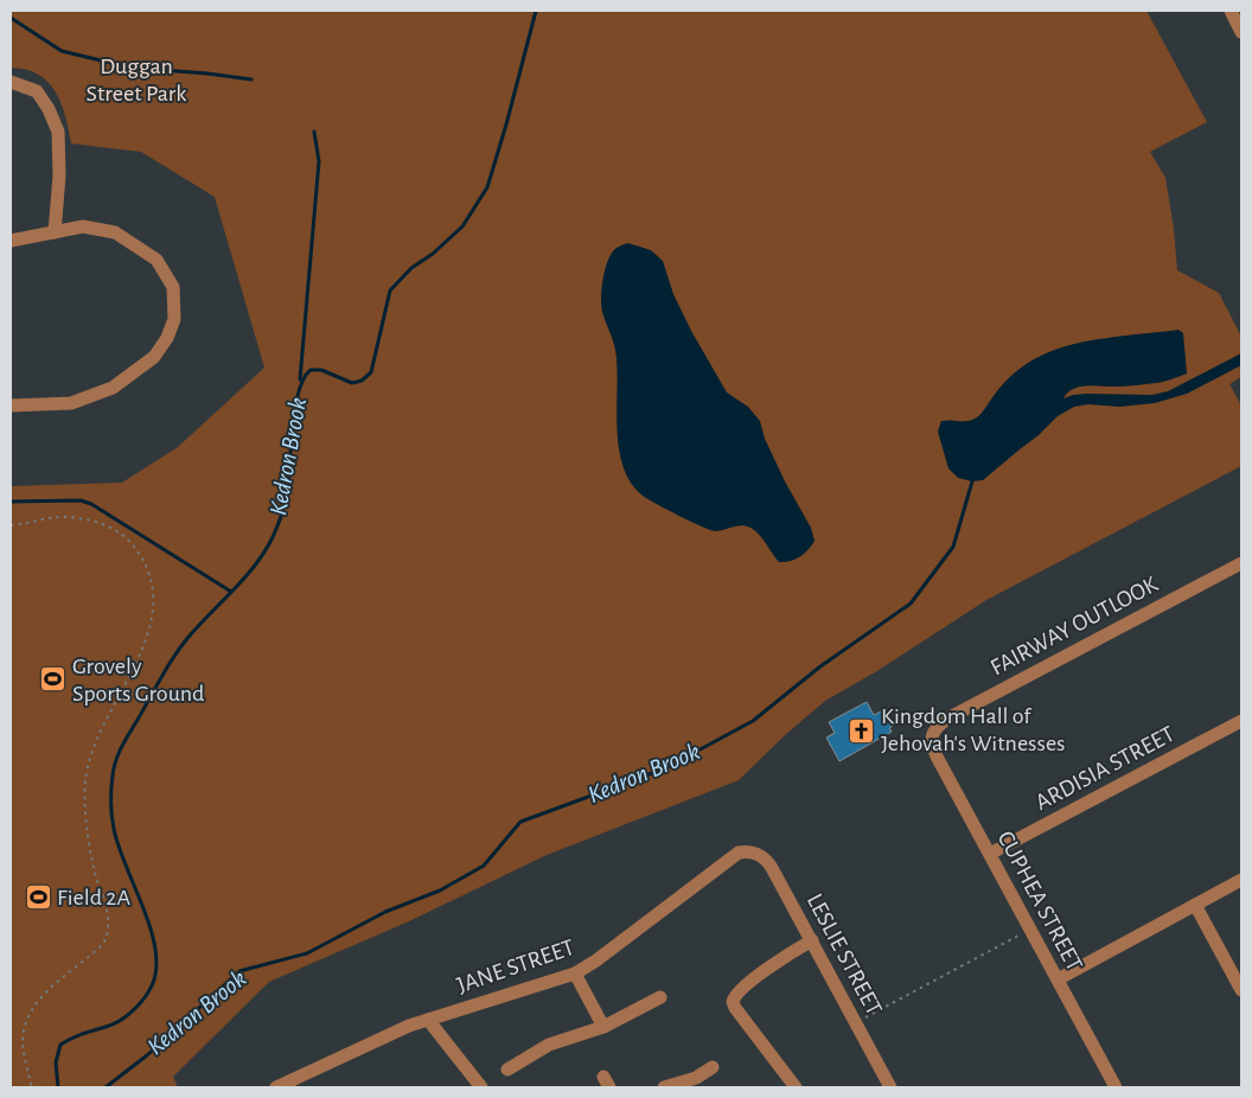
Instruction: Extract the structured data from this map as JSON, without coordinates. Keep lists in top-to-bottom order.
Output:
{
  "streets": {
    "street": [
      "FAIRWAY OUTLOOK",
      "ARDISIA STREET",
      "CUPHEA STREET",
      "LESLIE STREET",
      "JANE STREET"
    ]
  },
  "crossings": [
    ["FAIRWAY OUTLOOK", "CUPHEA STREET"],
    ["ARDISIA STREET", "CUPHEA STREET"],
    ["LESLIE STREET", "JANE STREET"]
  ],
  "water": ["Kedron Brook"],
  "parks": ["Duggan Street Park"],
  "places": {
    "sports": ["Grovely Sports Ground", "Field 2A"],
    "church": ["Kingdom Hall of Jehovah's Witnesses"]
  }
}
